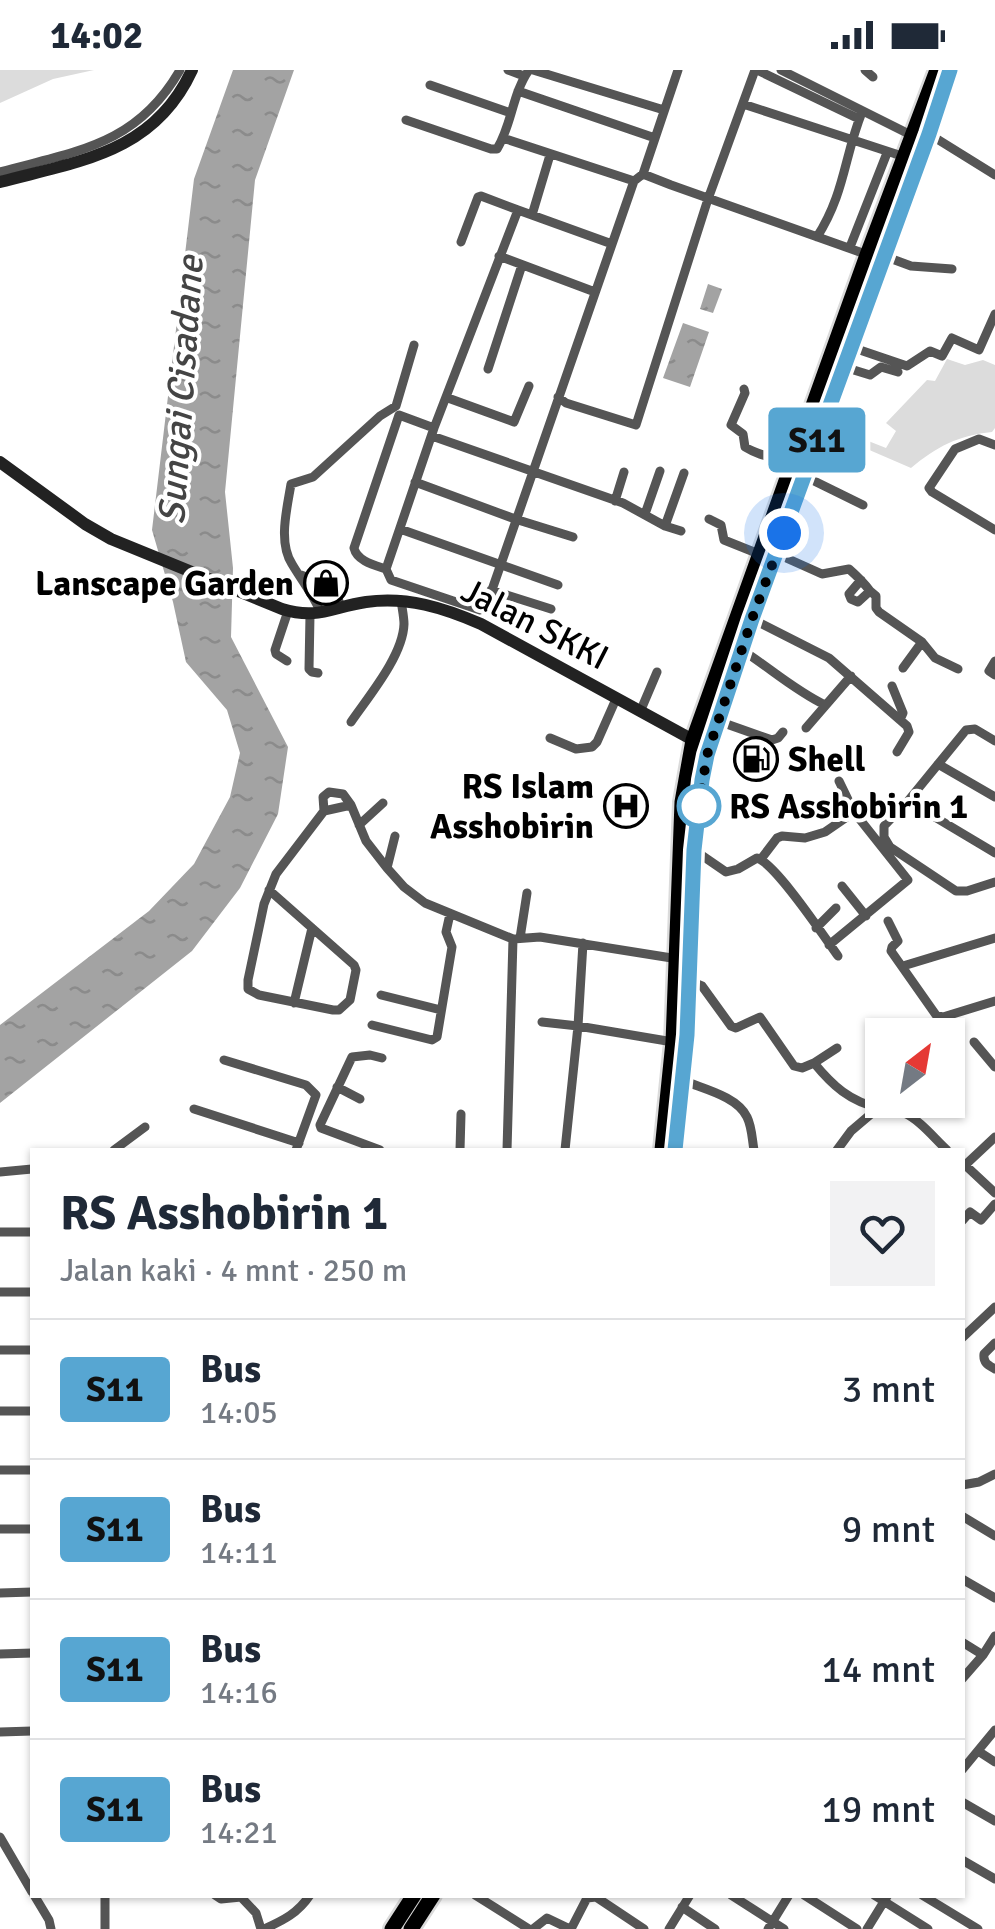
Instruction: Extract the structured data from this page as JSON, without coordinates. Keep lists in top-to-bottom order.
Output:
{
  "streets": {
    "main road": ["Jalan SKKI"]
  },
  "water": ["Sungai Cisadane"],
  "places": {
    "shop": ["Lanscape Garden"],
    "fuel station": ["Shell"],
    "hospital": ["RS Islam Asshobirin"],
    "other": ["RS Asshobirin 1"]
  },
  "lines": ["bus line S11"],
  "north": "top right",
  "page": {
    "status": "14:02",
    "on_map": "S11",
    "heading": ["RS Asshobirin 1", "Jalan kaki · 4 mnt · 250 m"],
    "list": [
      {
        "mark": "S11",
        "name": "Bus",
        "note": "14:05",
        "value": "3 mnt"
      },
      {
        "mark": "S11",
        "name": "Bus",
        "note": "14:11",
        "value": "9 mnt"
      },
      {
        "mark": "S11",
        "name": "Bus",
        "note": "14:16",
        "value": "14 mnt"
      },
      {
        "mark": "S11",
        "name": "Bus",
        "note": "14:21",
        "value": "19 mnt"
      }
    ]
  }
}
